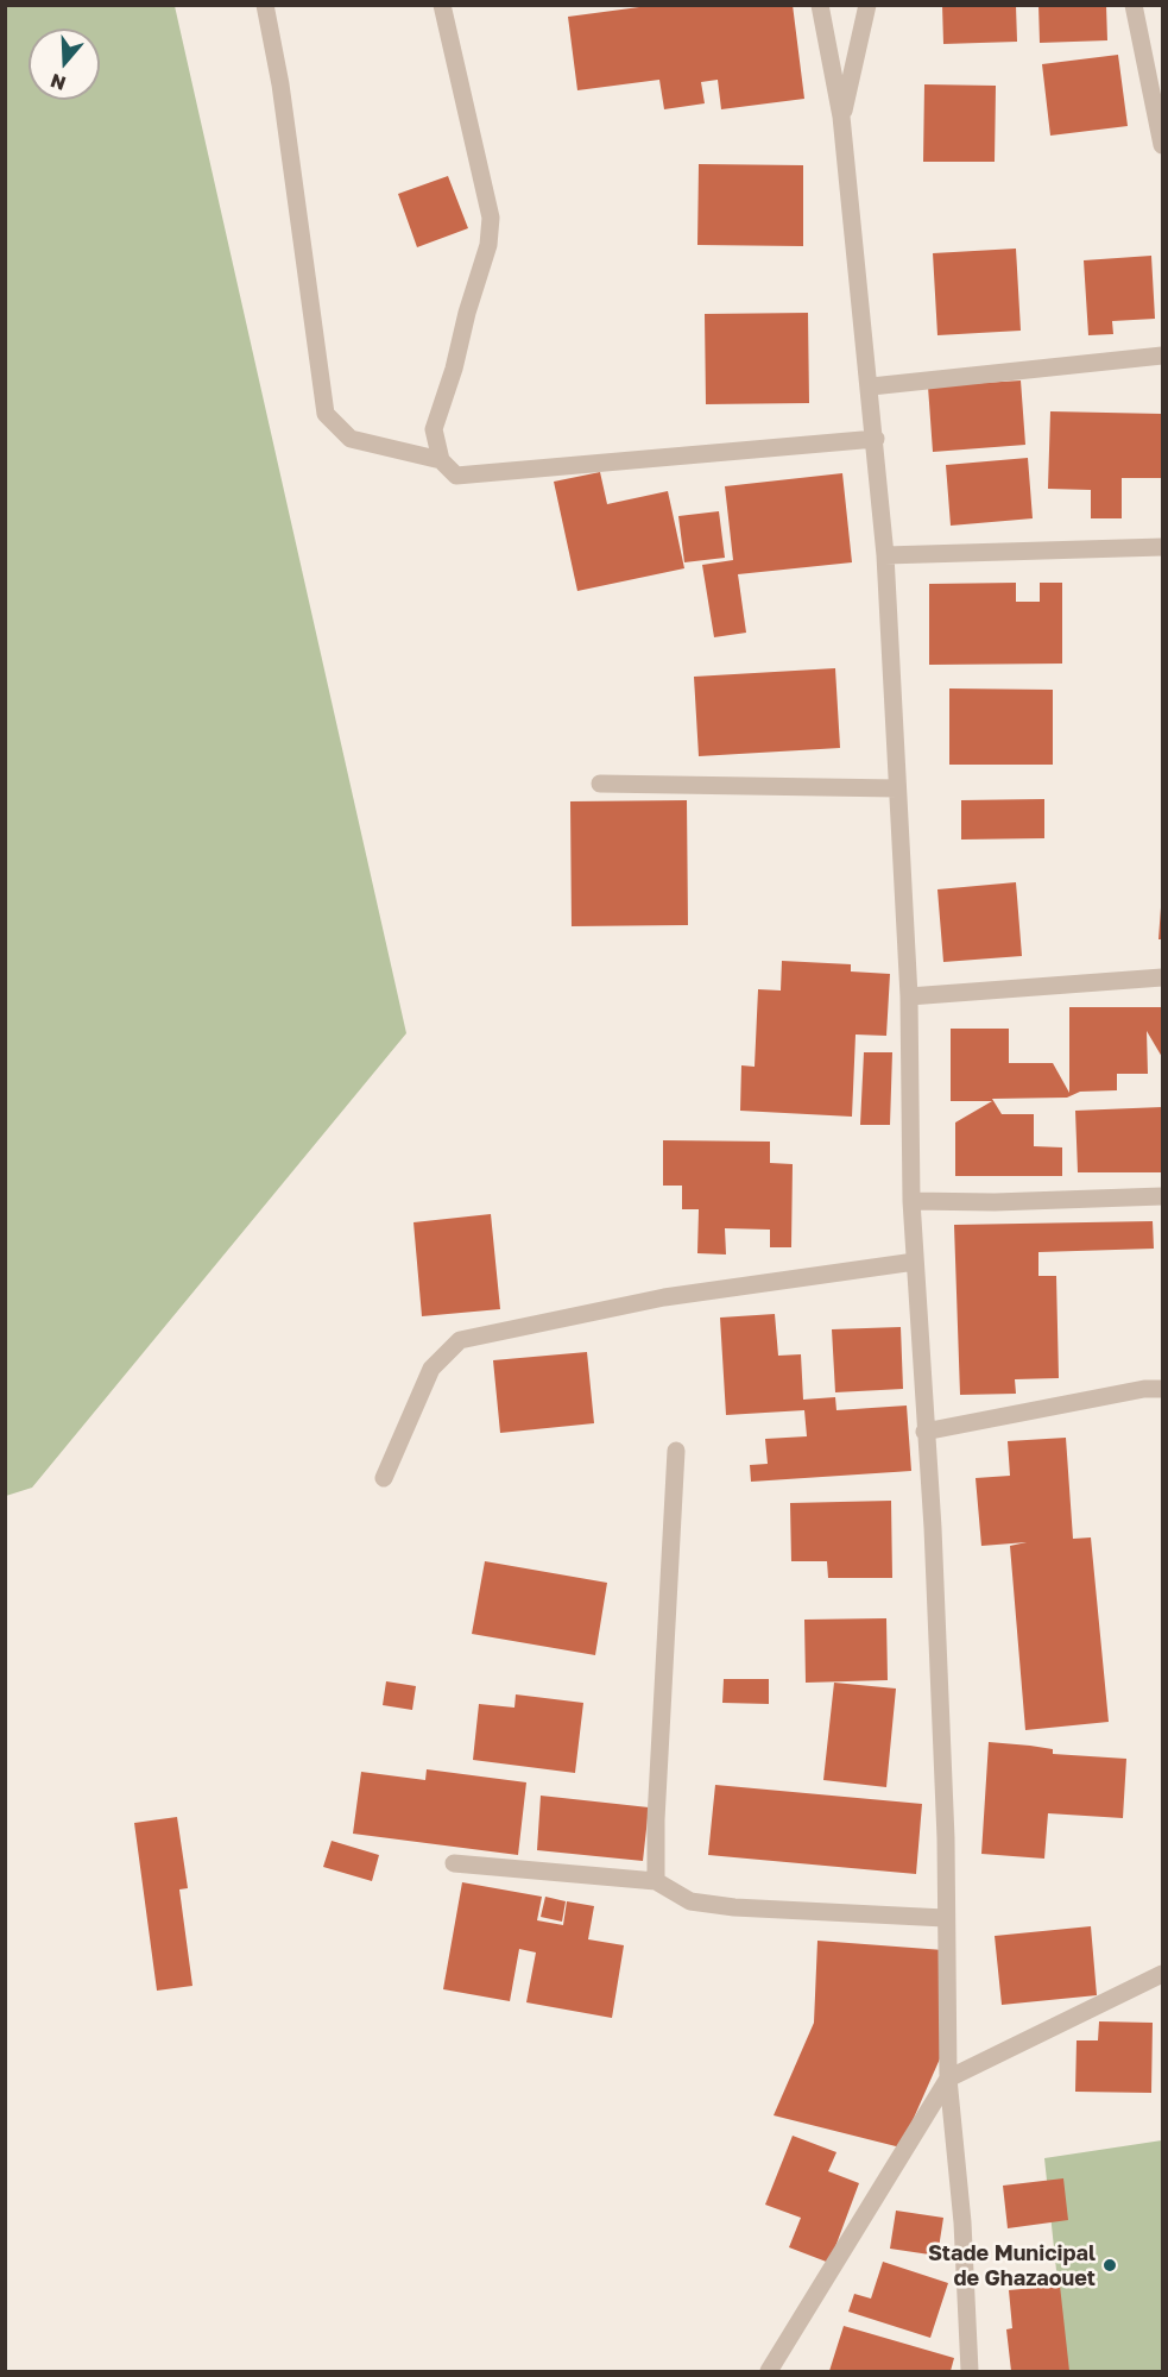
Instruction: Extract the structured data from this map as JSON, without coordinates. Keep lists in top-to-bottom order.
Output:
{
  "places": ["Stade Municipal de Ghazaouet"],
  "north": "bottom"
}
